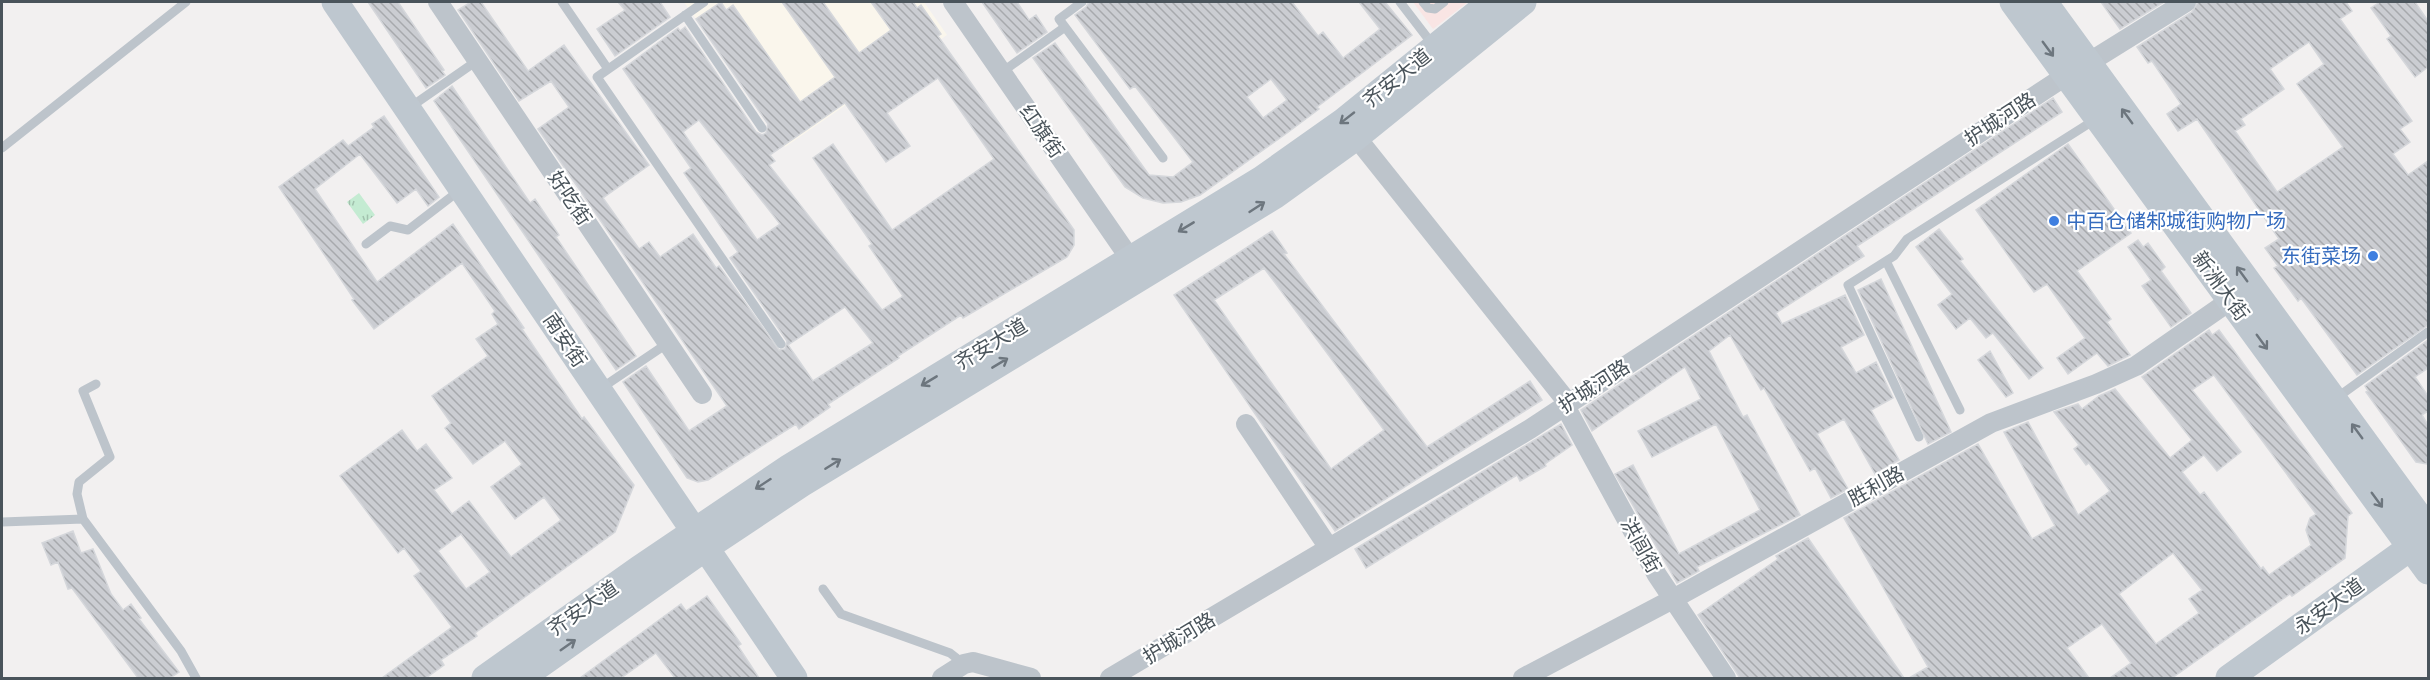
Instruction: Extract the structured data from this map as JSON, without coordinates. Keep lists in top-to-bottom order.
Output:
{
  "streets": {
    "main road": [
      "齐安大道",
      "新洲大街",
      "南安街",
      "永安大道"
    ],
    "street": [
      "护城河路",
      "红旗街",
      "好吃街",
      "胜利路",
      "洪闾街"
    ]
  },
  "crossings": [
    ["齐安大道", "红旗街"],
    ["齐安大道", "南安街"],
    ["齐安大道", "洪闾街"],
    ["护城河路", "新洲大街"],
    ["护城河路", "洪闾街"],
    ["新洲大街", "胜利路"],
    ["新洲大街", "永安大道"],
    ["胜利路", "洪闾街"]
  ],
  "places": ["中百仓储邾城街购物广场", "东街菜场"]
}
